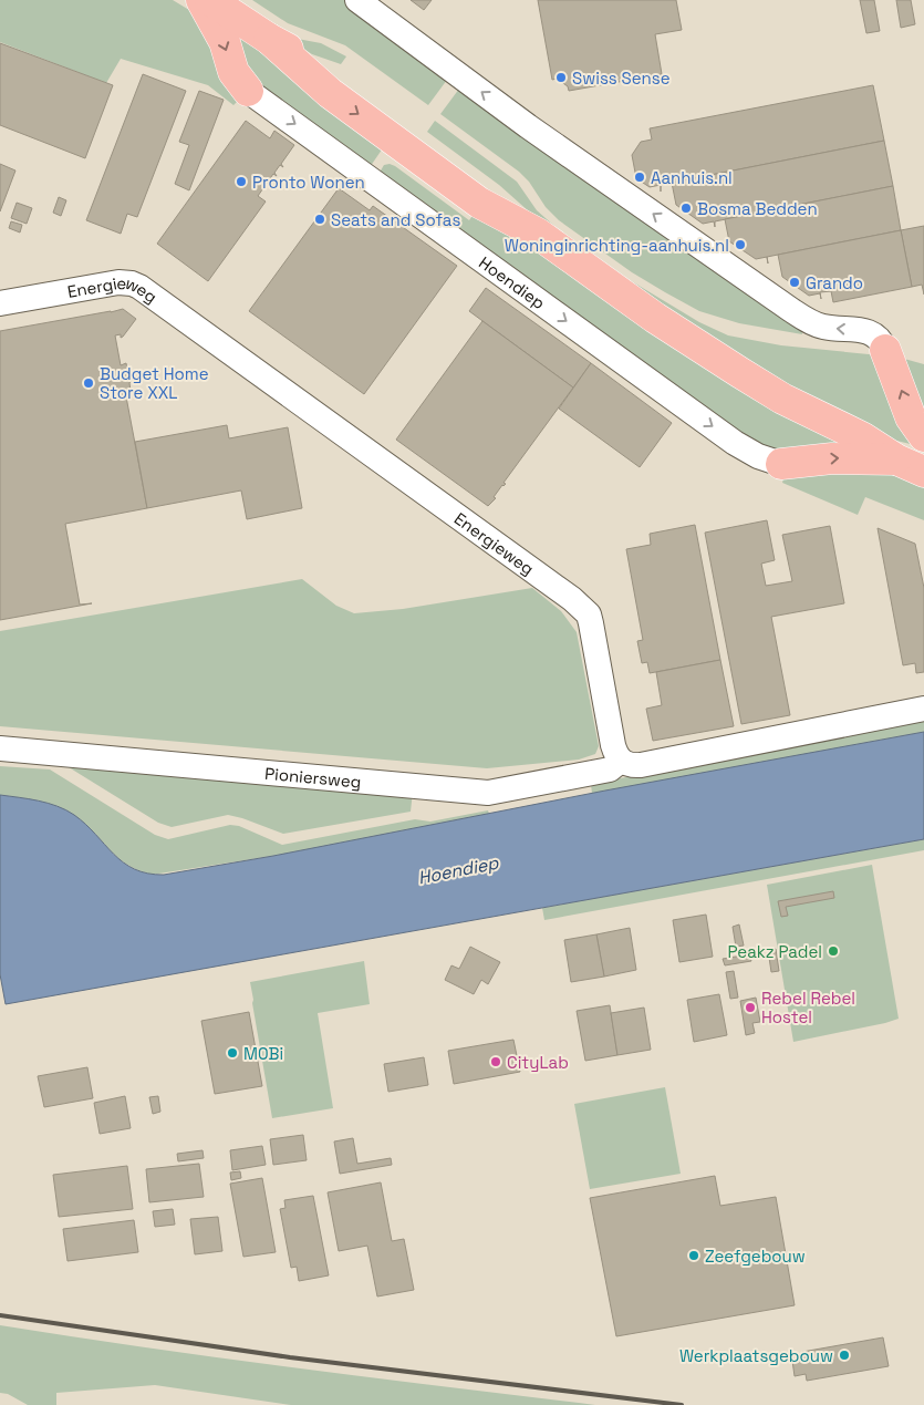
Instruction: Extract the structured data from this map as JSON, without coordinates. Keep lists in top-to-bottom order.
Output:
{
  "streets": {
    "street": ["Hoendiep", "Energieweg", "Pioniersweg"]
  },
  "crossings": [
    ["Energieweg", "Pioniersweg"]
  ],
  "water": ["Hoendiep"],
  "places": [
    "Swiss Sense",
    "Aanhuis.nl",
    "Pronto Wonen",
    "Bosma Bedden",
    "Seats and Sofas",
    "Woninginrichting-aanhuis.nl",
    "Grando",
    "Budget Home Store XXL",
    "Peakz Padel",
    "Rebel Rebel Hostel",
    "M0Bi",
    "CityLab",
    "Zeefgebouw",
    "Werkplaatsgebouw"
  ]
}
